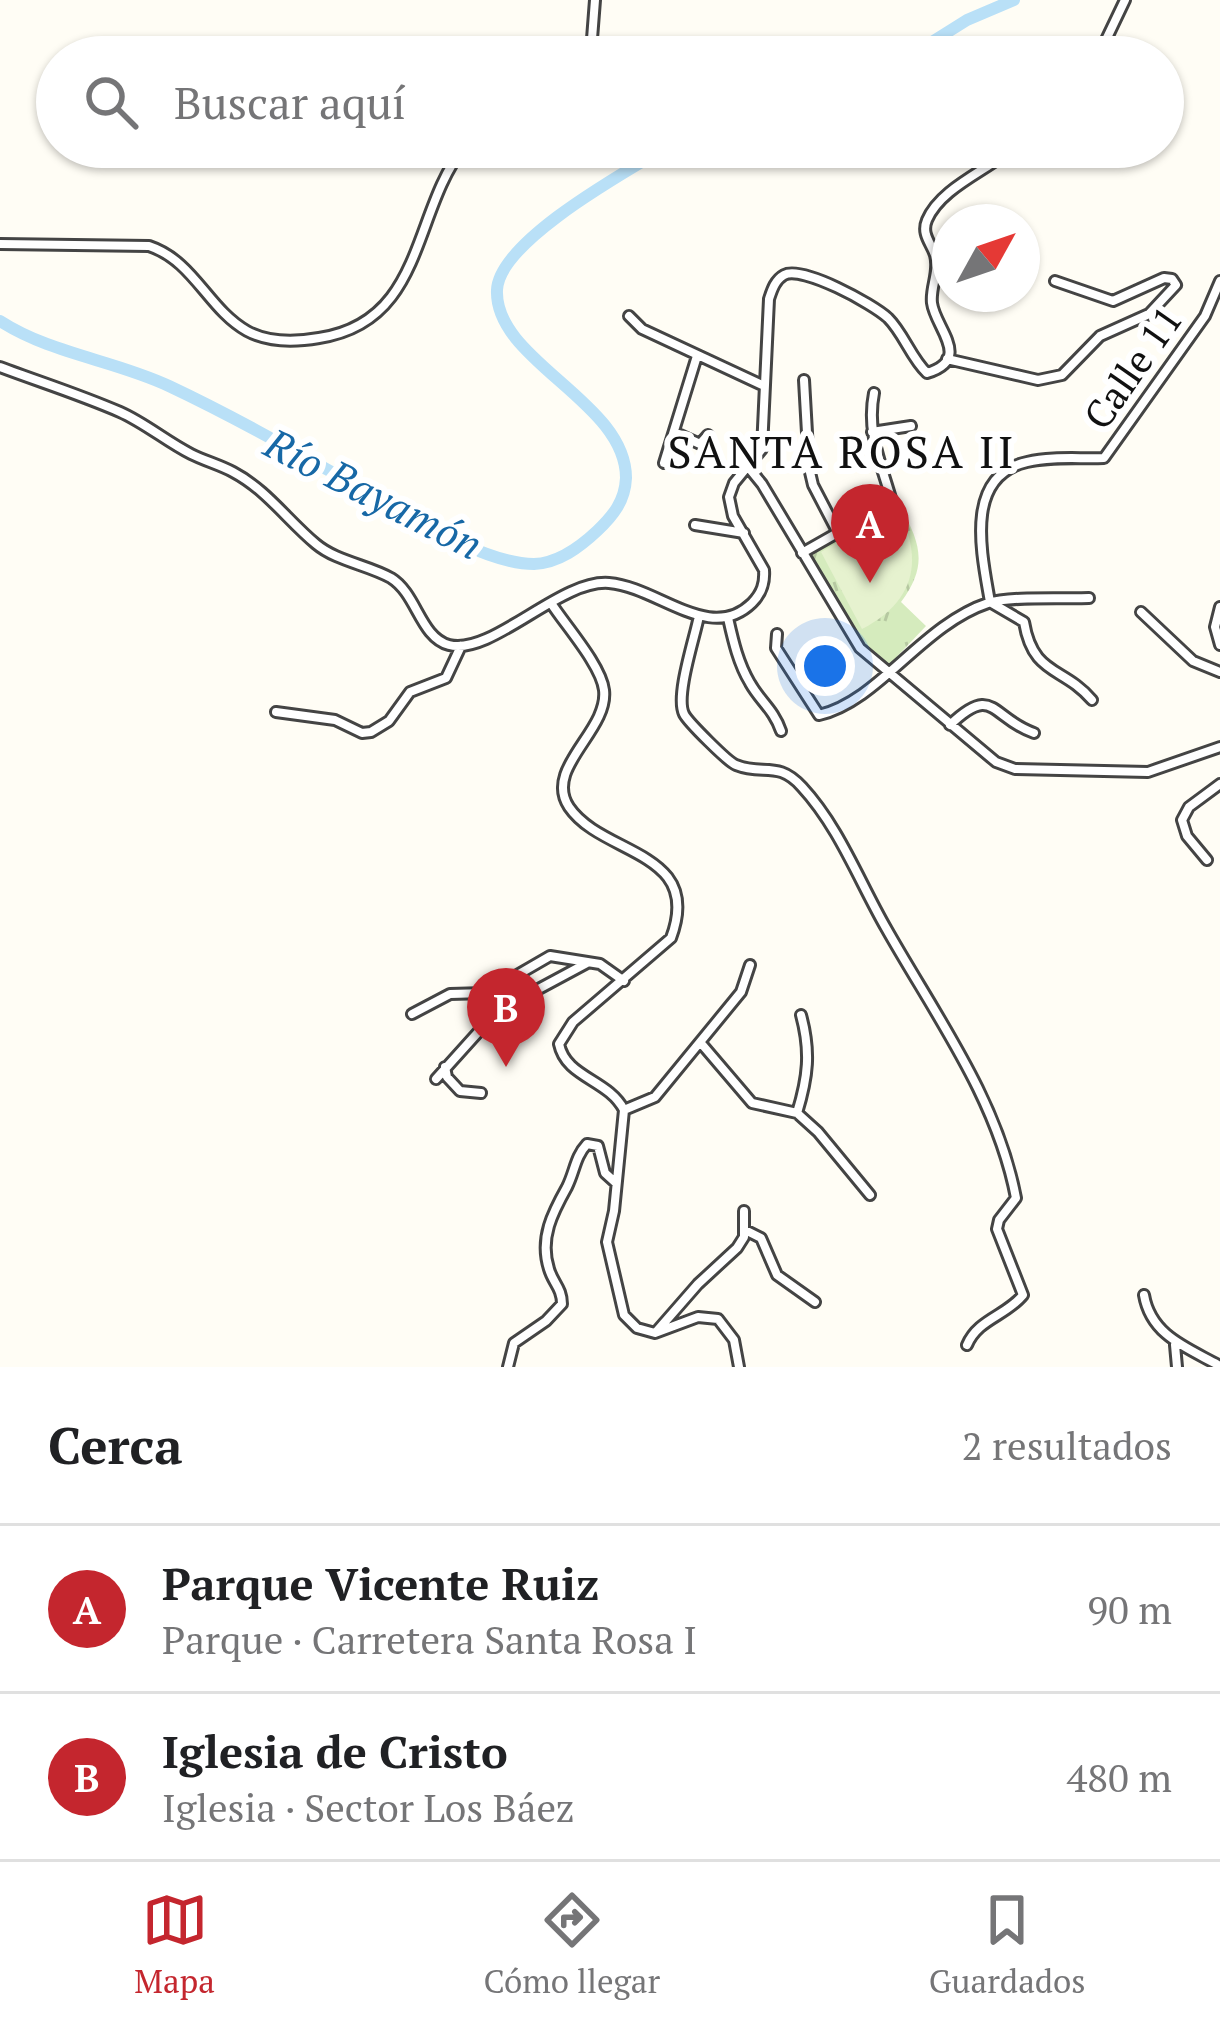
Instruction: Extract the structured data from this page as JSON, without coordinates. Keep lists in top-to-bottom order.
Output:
{
  "streets": {
    "street": ["Calle 11"]
  },
  "districts": ["SANTA ROSA II"],
  "water": ["Río Bayamón"],
  "north": "top right",
  "page": {
    "search": "Buscar aquí",
    "pins": ["A", "B"],
    "heading": ["Cerca", "2 resultados"],
    "list": [
      {
        "mark": "A",
        "name": "Parque Vicente Ruiz",
        "note": "Parque · Carretera Santa Rosa I",
        "value": "90 m"
      },
      {
        "mark": "B",
        "name": "Iglesia de Cristo",
        "note": "Iglesia · Sector Los Báez",
        "value": "480 m"
      }
    ],
    "nav": ["Mapa", "Cómo llegar", "Guardados"]
  }
}
